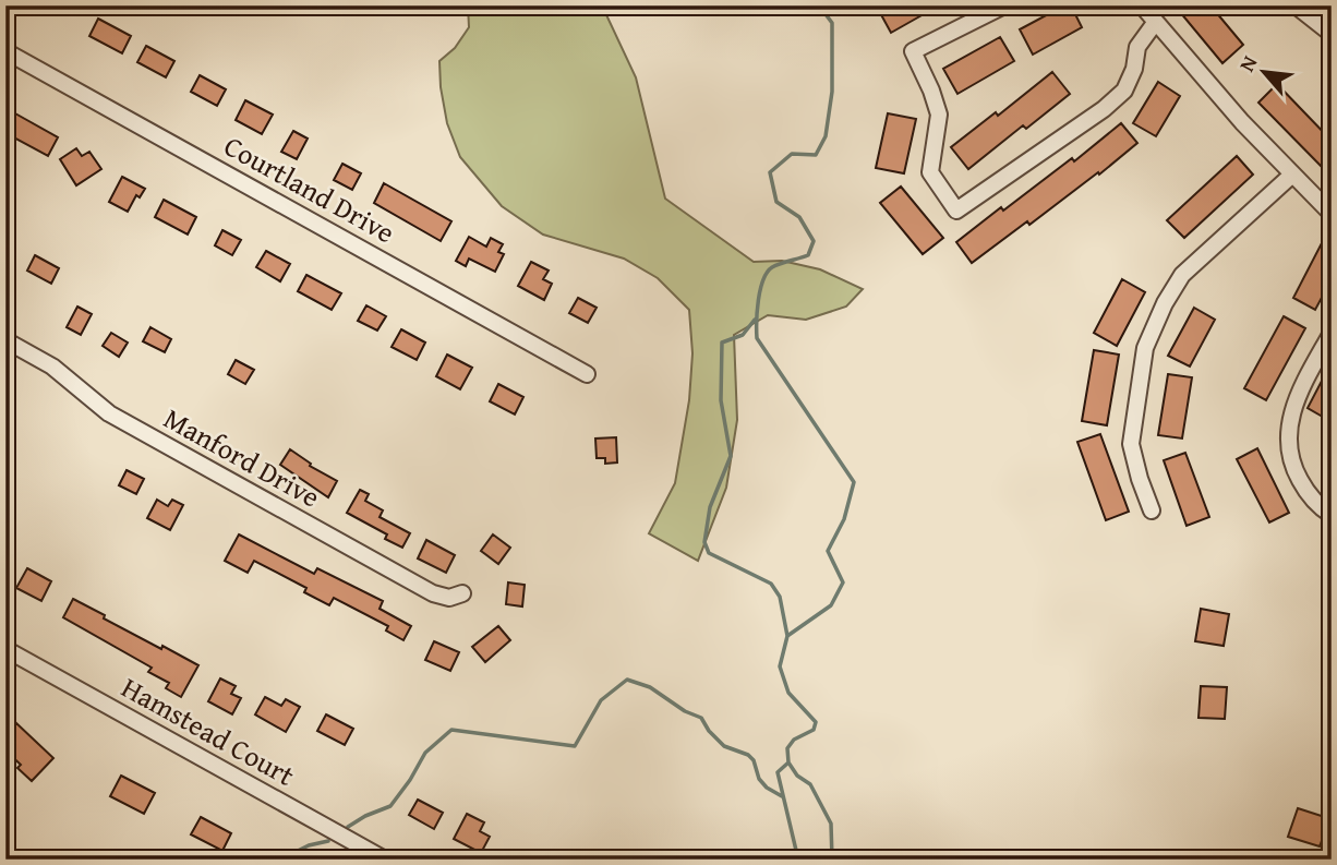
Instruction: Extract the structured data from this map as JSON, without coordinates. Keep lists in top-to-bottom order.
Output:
{
  "streets": {
    "street": ["Courtland Drive", "Manford Drive", "Hamstead Court"]
  },
  "north": "top left"
}
